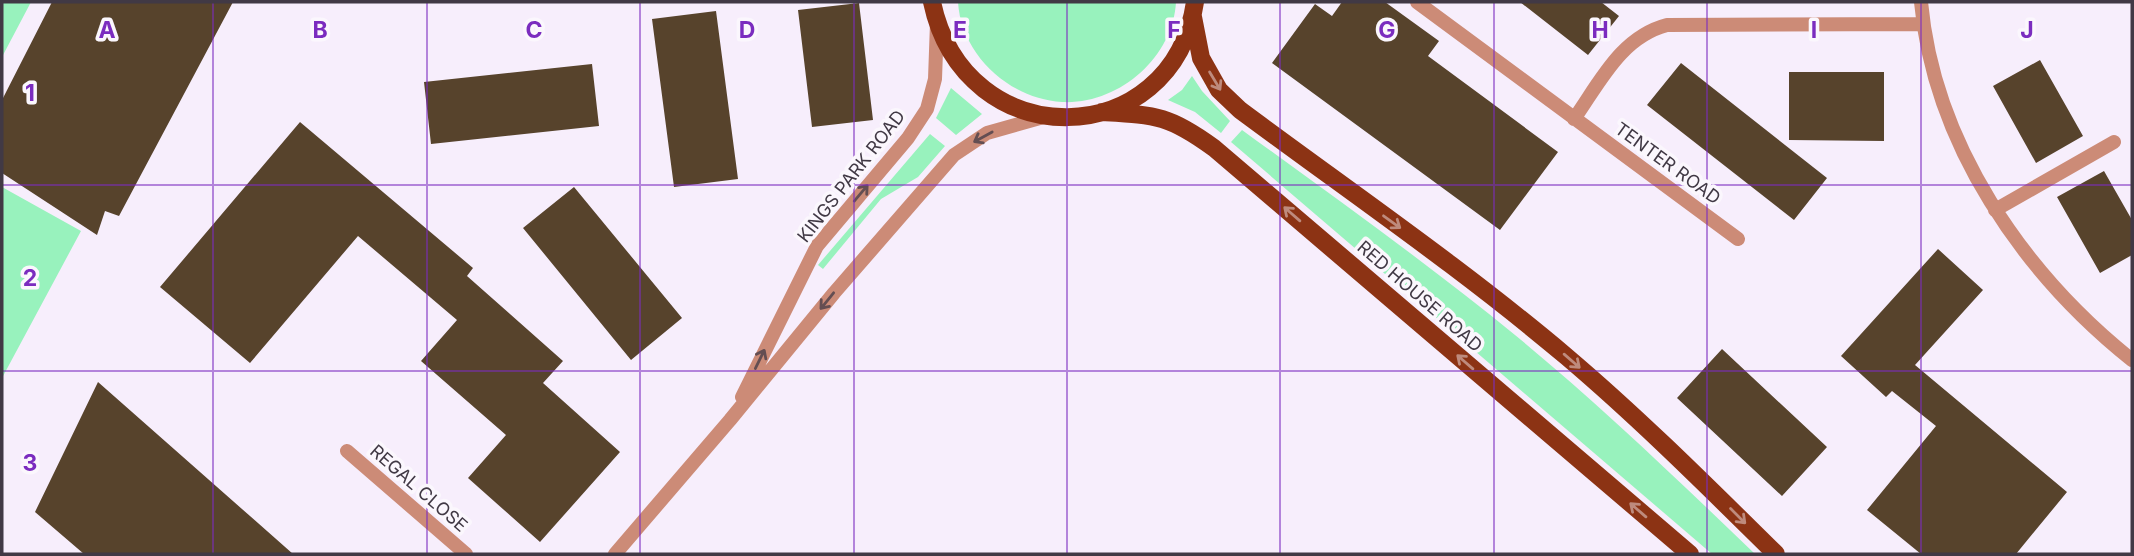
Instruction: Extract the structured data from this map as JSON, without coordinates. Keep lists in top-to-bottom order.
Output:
{
  "streets": {
    "main road": ["RED HOUSE ROAD"],
    "street": ["TENTER ROAD", "KINGS PARK ROAD", "REGAL CLOSE"]
  },
  "grid": {
    "columns": [
      "A",
      "B",
      "C",
      "D",
      "E",
      "F",
      "G",
      "H",
      "I",
      "J"
    ],
    "rows": ["1", "2", "3"]
  }
}
